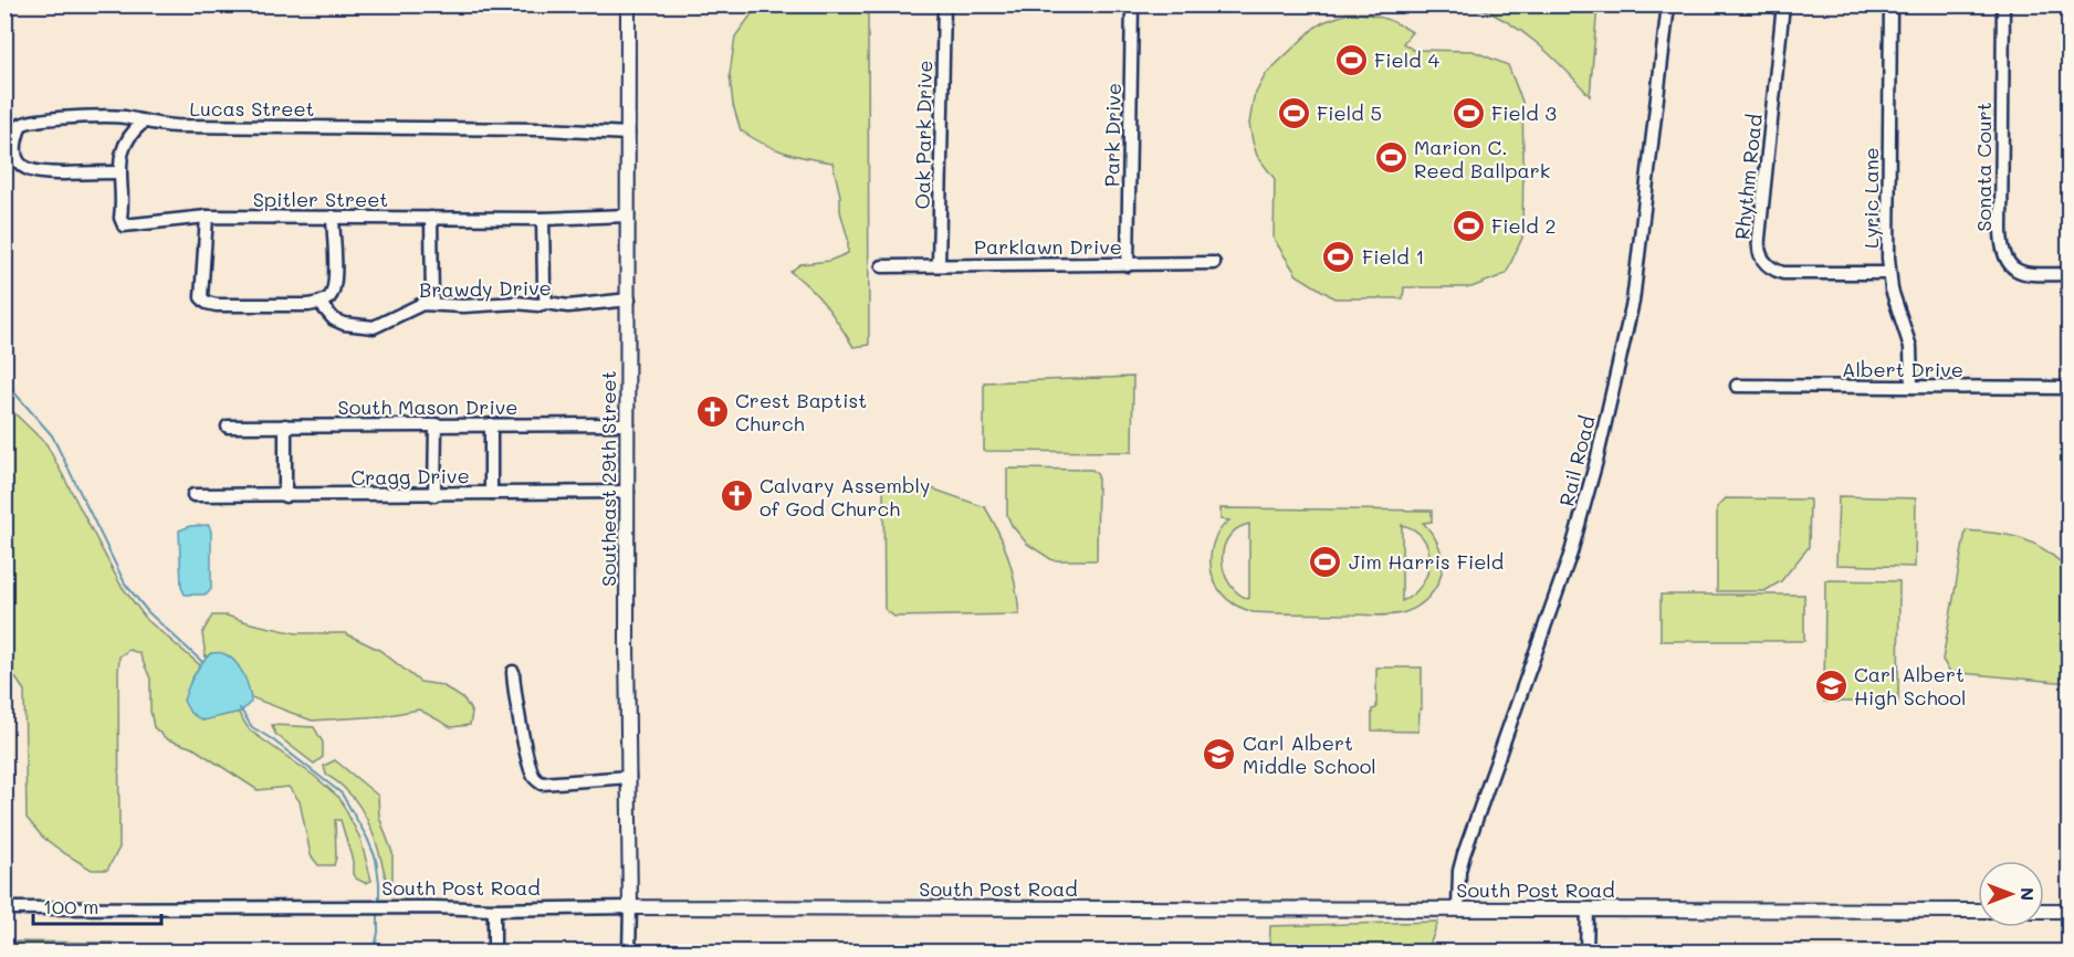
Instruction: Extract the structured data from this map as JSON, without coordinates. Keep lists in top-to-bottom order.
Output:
{
  "streets": {
    "main road": ["Southeast 29th Street", "South Post Road"],
    "street": [
      "Lucas Street",
      "Oak Park Drive",
      "Park Drive",
      "Sonata Court",
      "Rhythm Road",
      "Lyric Lane",
      "Spitler Street",
      "Parklawn Drive",
      "Brawdy Drive",
      "Albert Drive",
      "South Mason Drive",
      "Rail Road",
      "Cragg Drive"
    ]
  },
  "crossings": [
    ["Lucas Street", "Spitler Street"],
    ["Lucas Street", "Southeast 29th Street"],
    ["Oak Park Drive", "Parklawn Drive"],
    ["Park Drive", "Parklawn Drive"],
    ["Rhythm Road", "Lyric Lane"],
    ["Lyric Lane", "Albert Drive"],
    ["Spitler Street", "Southeast 29th Street"],
    ["Brawdy Drive", "Southeast 29th Street"],
    ["South Mason Drive", "Southeast 29th Street"],
    ["Rail Road", "South Post Road"],
    ["Cragg Drive", "Southeast 29th Street"],
    ["Southeast 29th Street", "South Post Road"]
  ],
  "places": {
    "sports": [
      "Field 4",
      "Field 5",
      "Field 3",
      "Marion C. Reed Ballpark",
      "Field 2",
      "Field 1",
      "Jim Harris Field"
    ],
    "church": ["Crest Baptist Church", "Calvary Assembly of God Church"],
    "school or university": ["Carl Albert High School", "Carl Albert Middle School"]
  },
  "scale_bar": "100 m",
  "north": "right"
}
